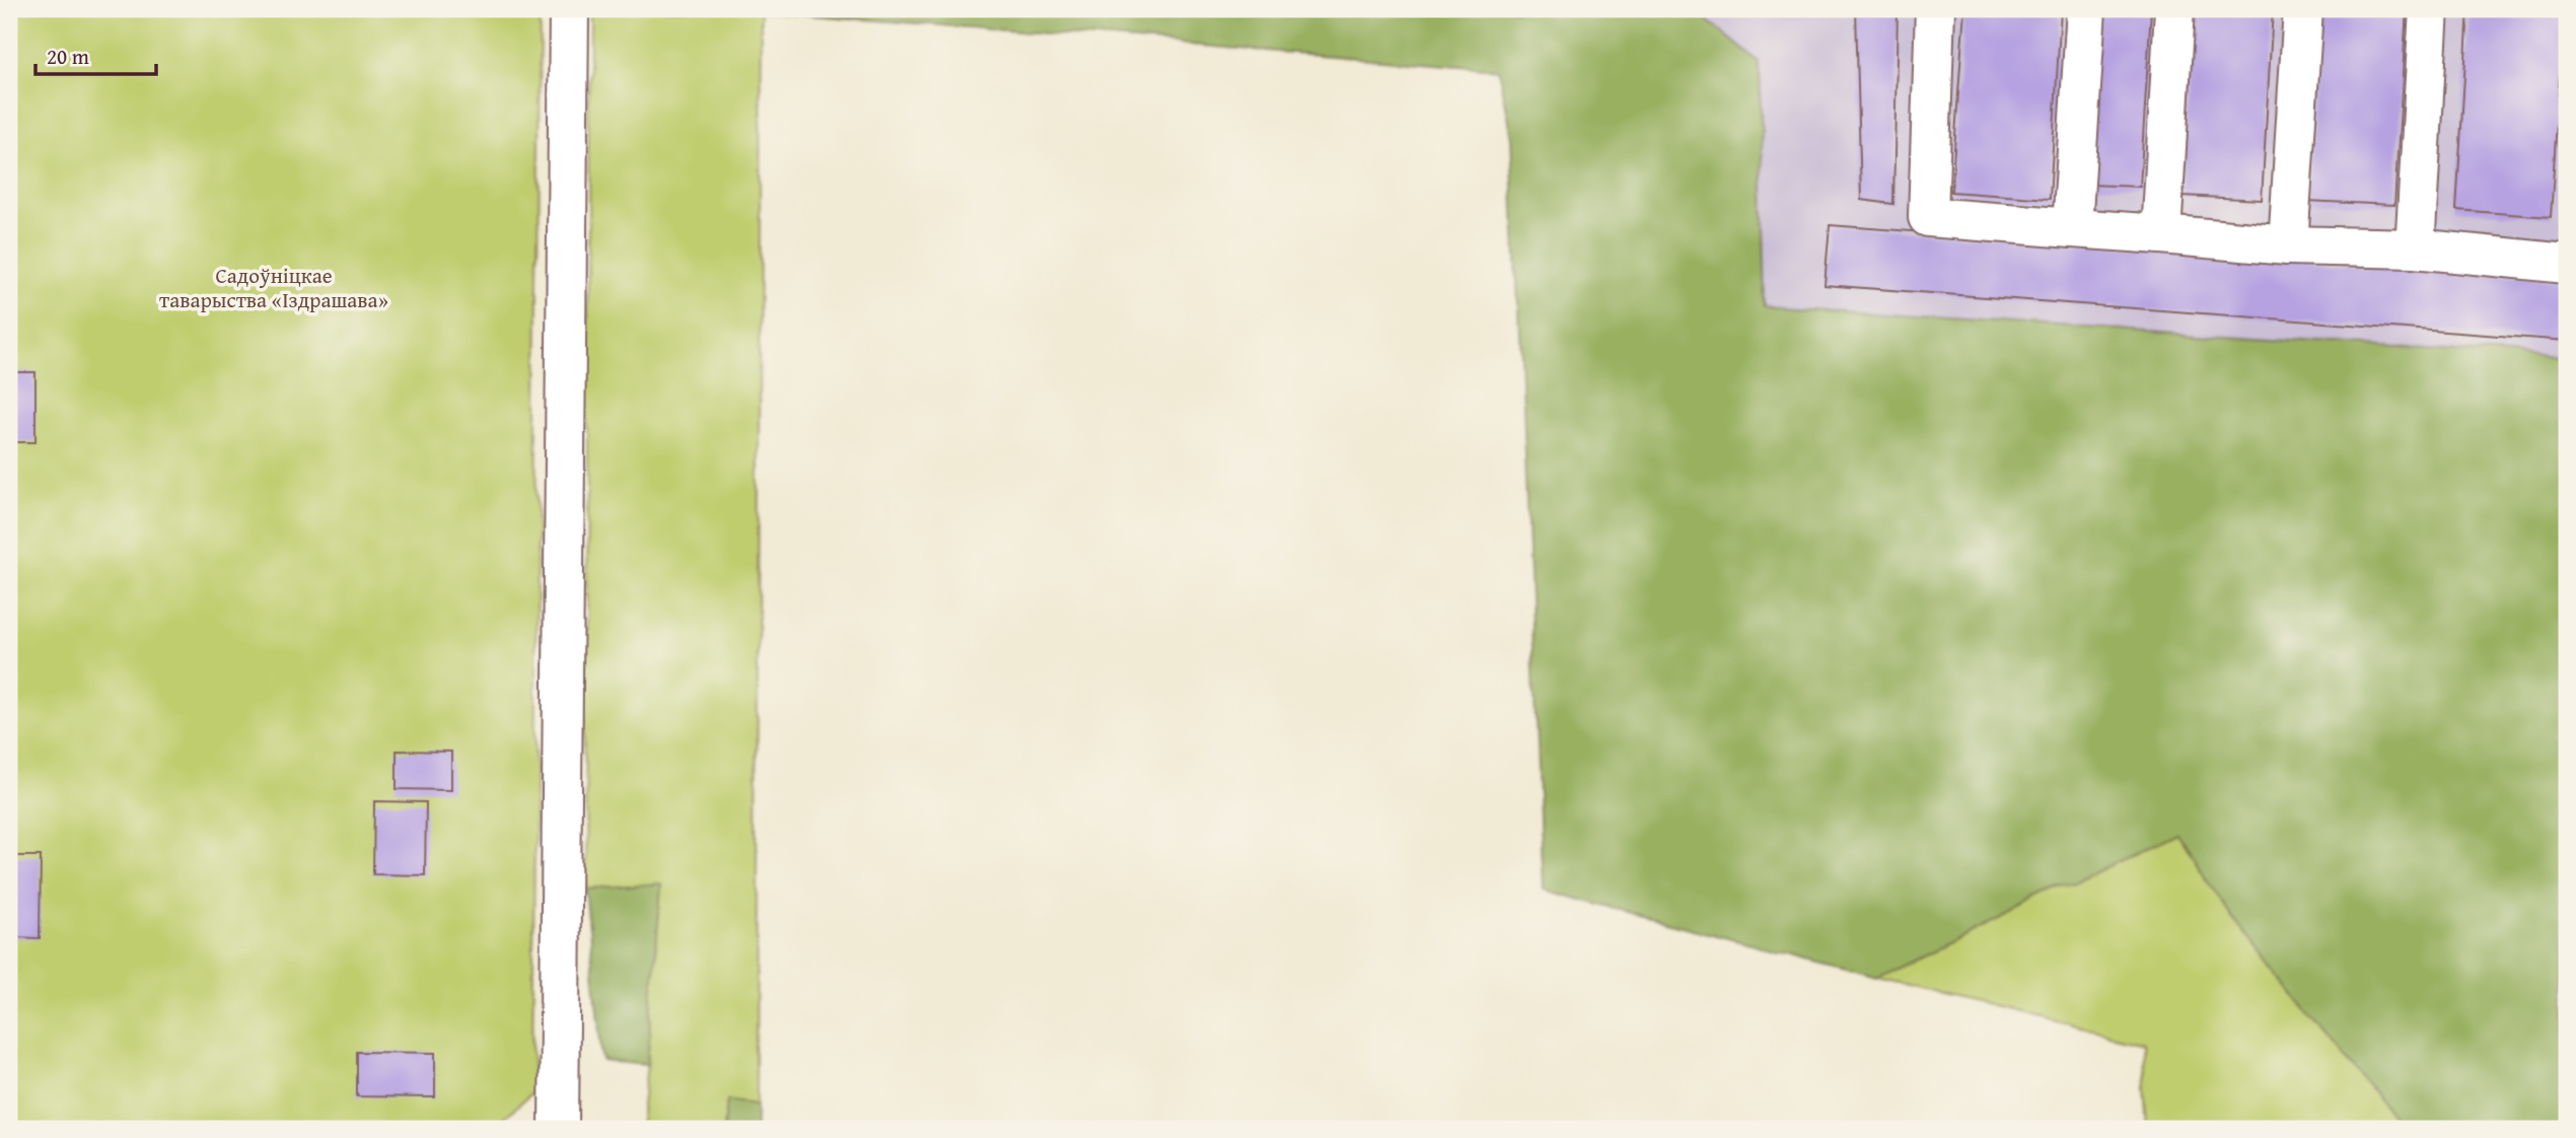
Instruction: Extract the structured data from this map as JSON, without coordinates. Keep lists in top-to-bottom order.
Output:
{
  "parks": ["Садоўніцкае таварыства «Іздрашава»"],
  "scale_bar": "20 m"
}
